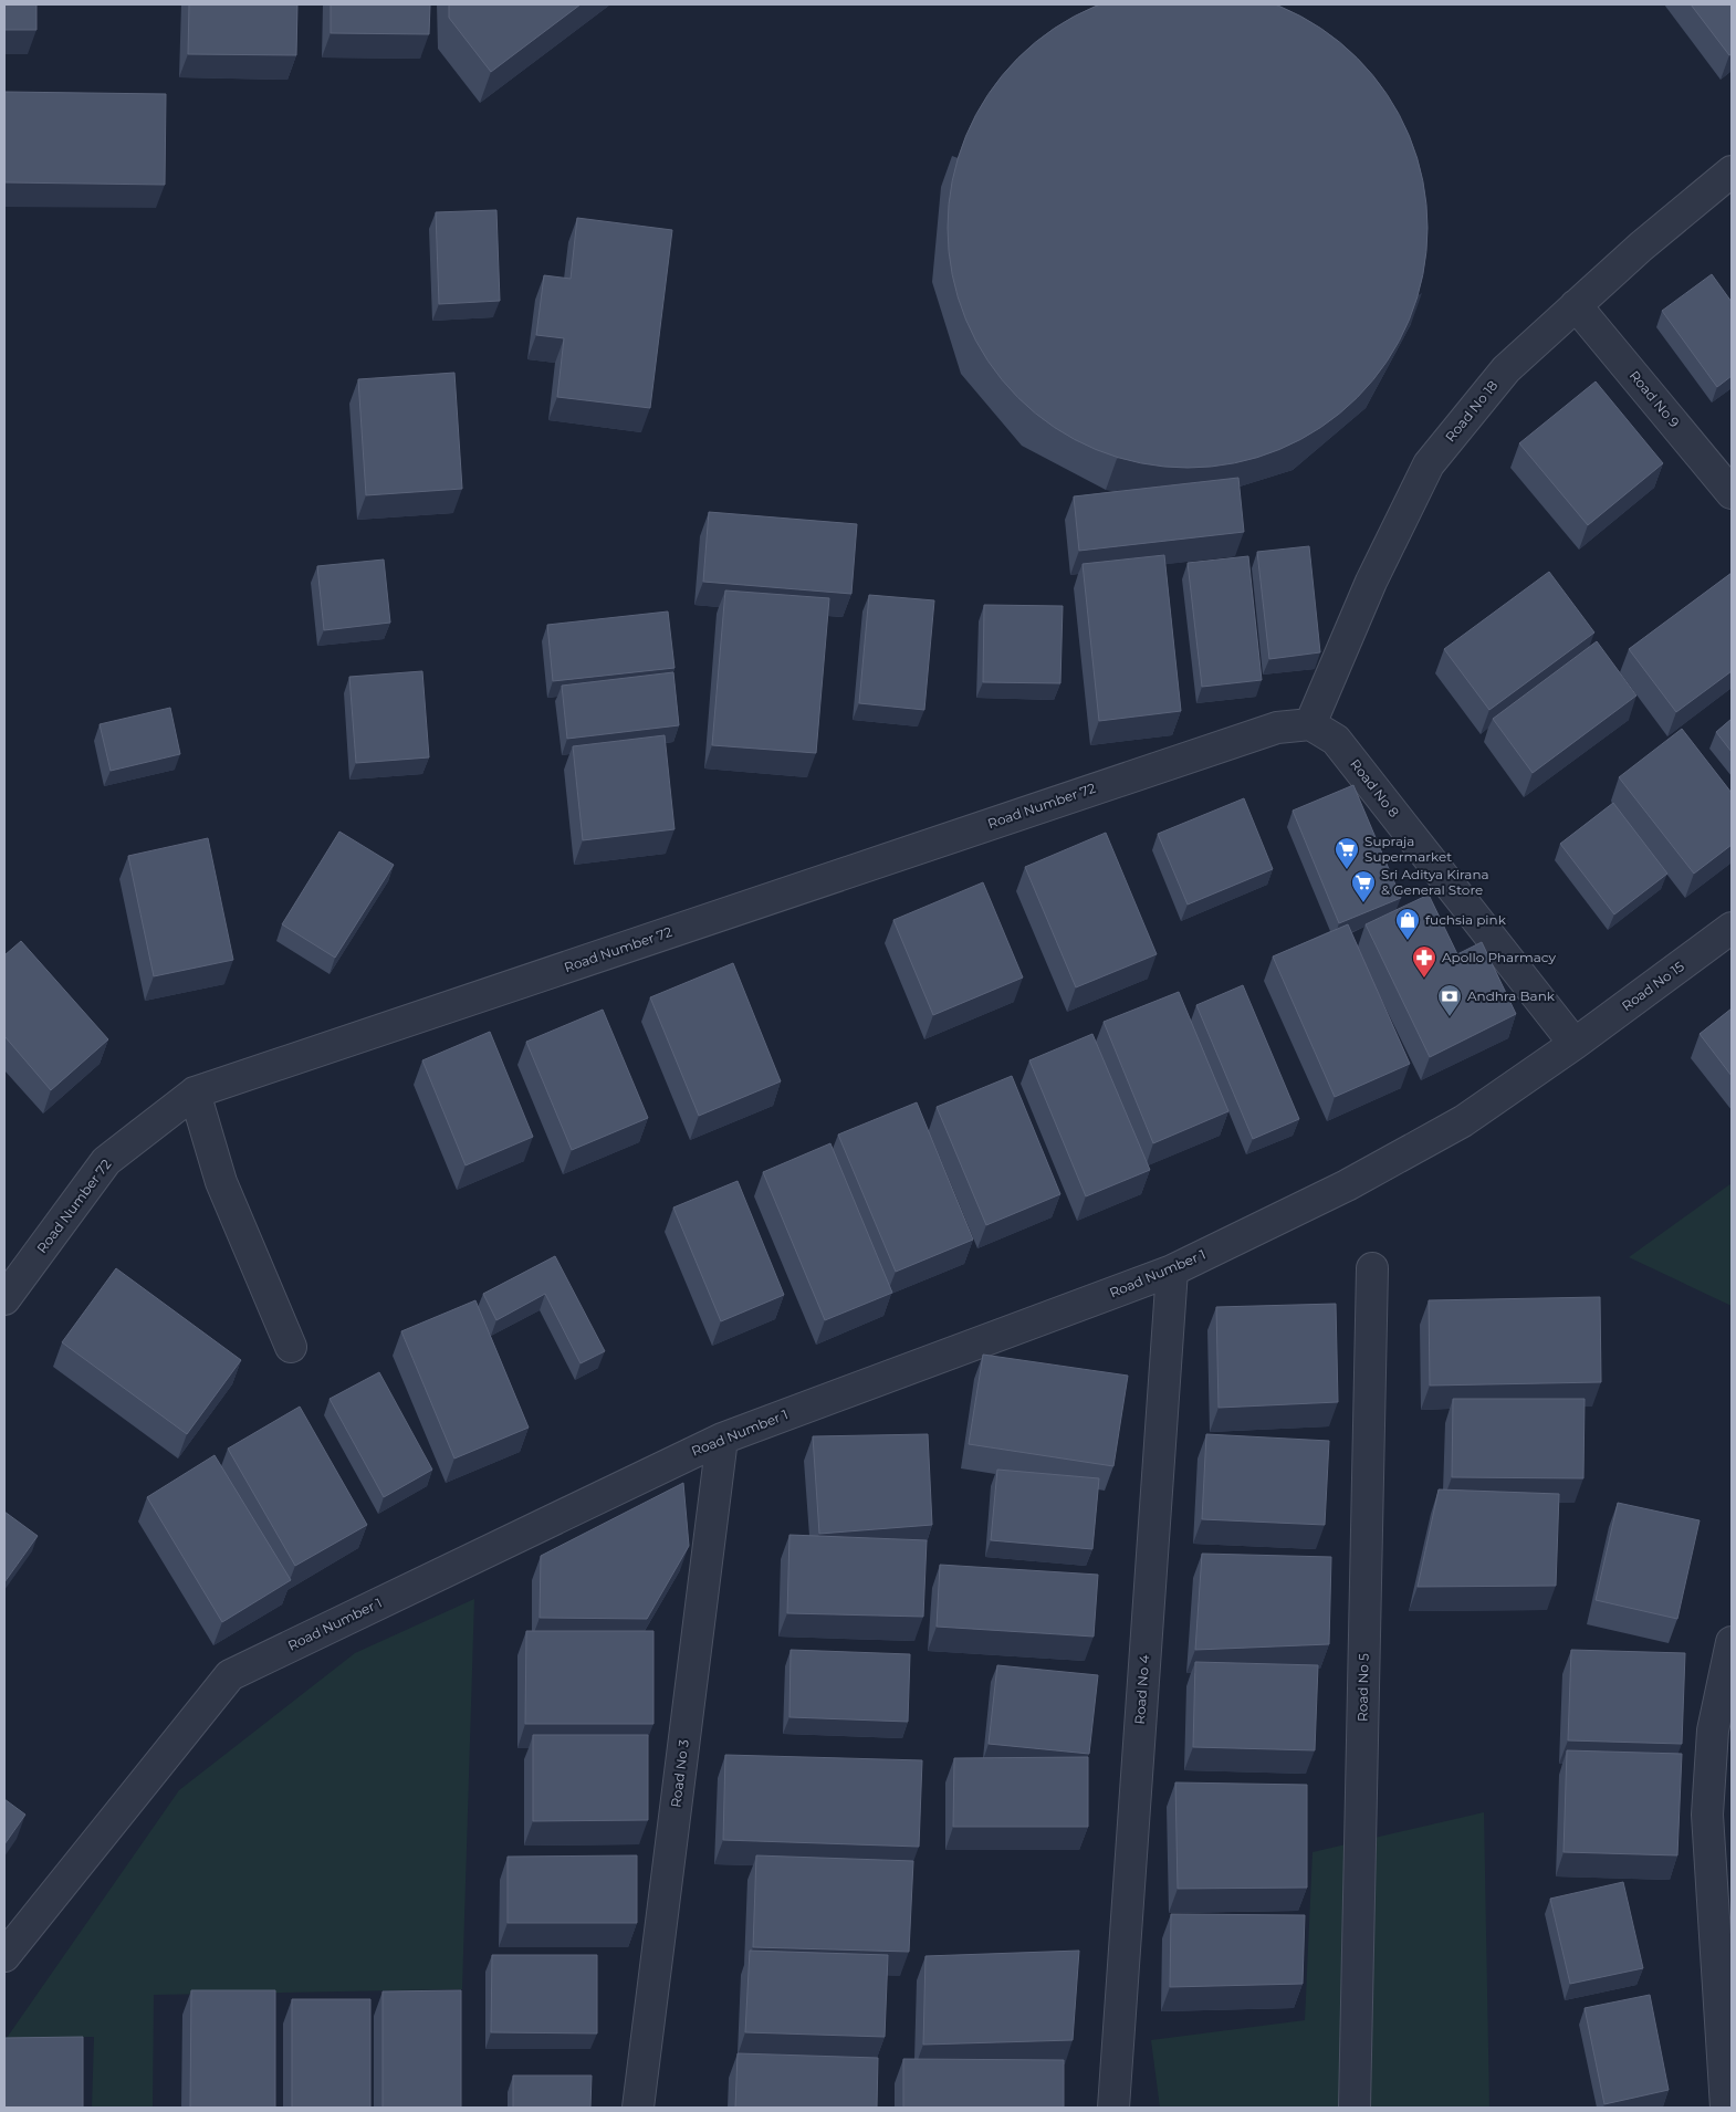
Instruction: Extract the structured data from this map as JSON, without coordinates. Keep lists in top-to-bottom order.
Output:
{
  "streets": {
    "street": [
      "Road No 9",
      "Road No 18",
      "Road No 8",
      "Road Number 72",
      "Road No 15",
      "Road Number 1",
      "Road No 5",
      "Road No 4",
      "Road No 3"
    ]
  },
  "crossings": [
    ["Road No 9", "Road No 18"],
    ["Road No 18", "Road No 8"],
    ["Road No 18", "Road Number 72"],
    ["Road No 8", "Road Number 72"],
    ["Road No 8", "Road No 15"],
    ["Road No 8", "Road Number 1"],
    ["Road No 15", "Road Number 1"],
    ["Road Number 1", "Road No 4"],
    ["Road Number 1", "Road No 3"]
  ],
  "places": {
    "supermarket": ["Supraja Supermarket", "Sri Aditya Kirana & General Store"],
    "shop": ["fuchsia pink"],
    "pharmacy": ["Apollo Pharmacy"],
    "bank": ["Andhra Bank"]
  }
}
